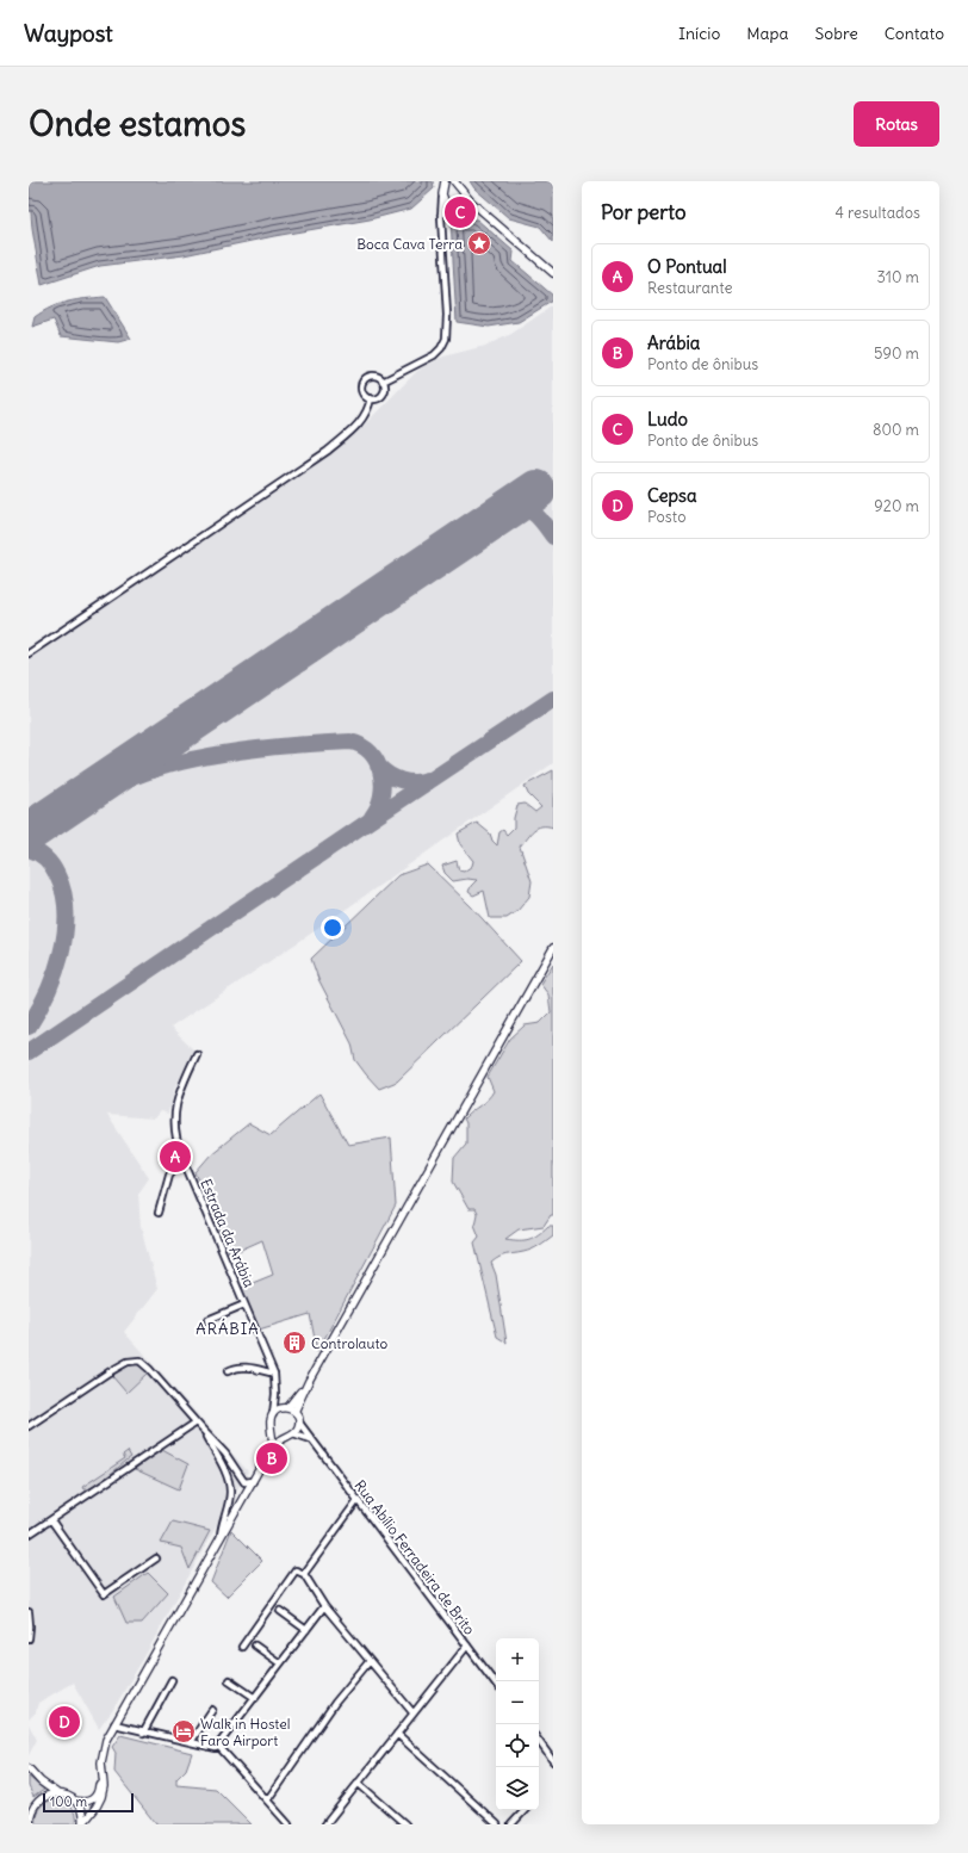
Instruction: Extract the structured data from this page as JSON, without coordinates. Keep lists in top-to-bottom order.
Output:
{
  "streets": {
    "street": ["Estrada da Arábia", "Rua Abílio Ferradeira de Brito"]
  },
  "crossings": [
    ["Estrada da Arábia", "Rua Abílio Ferradeira de Brito"]
  ],
  "districts": ["ARÁBIA"],
  "places": {
    "place": ["Boca Cava Terra"],
    "building": ["Controlauto"],
    "hotel": ["Walk in Hostel Faro Airport"]
  },
  "scale_bar": "100 m",
  "page": {
    "header": "Waypost",
    "nav": [
      "Início",
      "Mapa",
      "Sobre",
      "Contato"
    ],
    "buttons": "Rotas",
    "title": "Onde estamos",
    "heading": ["Por perto", "4 resultados"],
    "pins": [
      "C",
      "A",
      "B",
      "D"
    ],
    "list": [
      {
        "mark": "A",
        "name": "O Pontual",
        "note": "Restaurante",
        "value": "310 m"
      },
      {
        "mark": "B",
        "name": "Arábia",
        "note": "Ponto de ônibus",
        "value": "590 m"
      },
      {
        "mark": "C",
        "name": "Ludo",
        "note": "Ponto de ônibus",
        "value": "800 m"
      },
      {
        "mark": "D",
        "name": "Cepsa",
        "note": "Posto",
        "value": "920 m"
      }
    ],
    "map_buttons": ["+", "−"],
    "scale": "100 m"
  }
}
